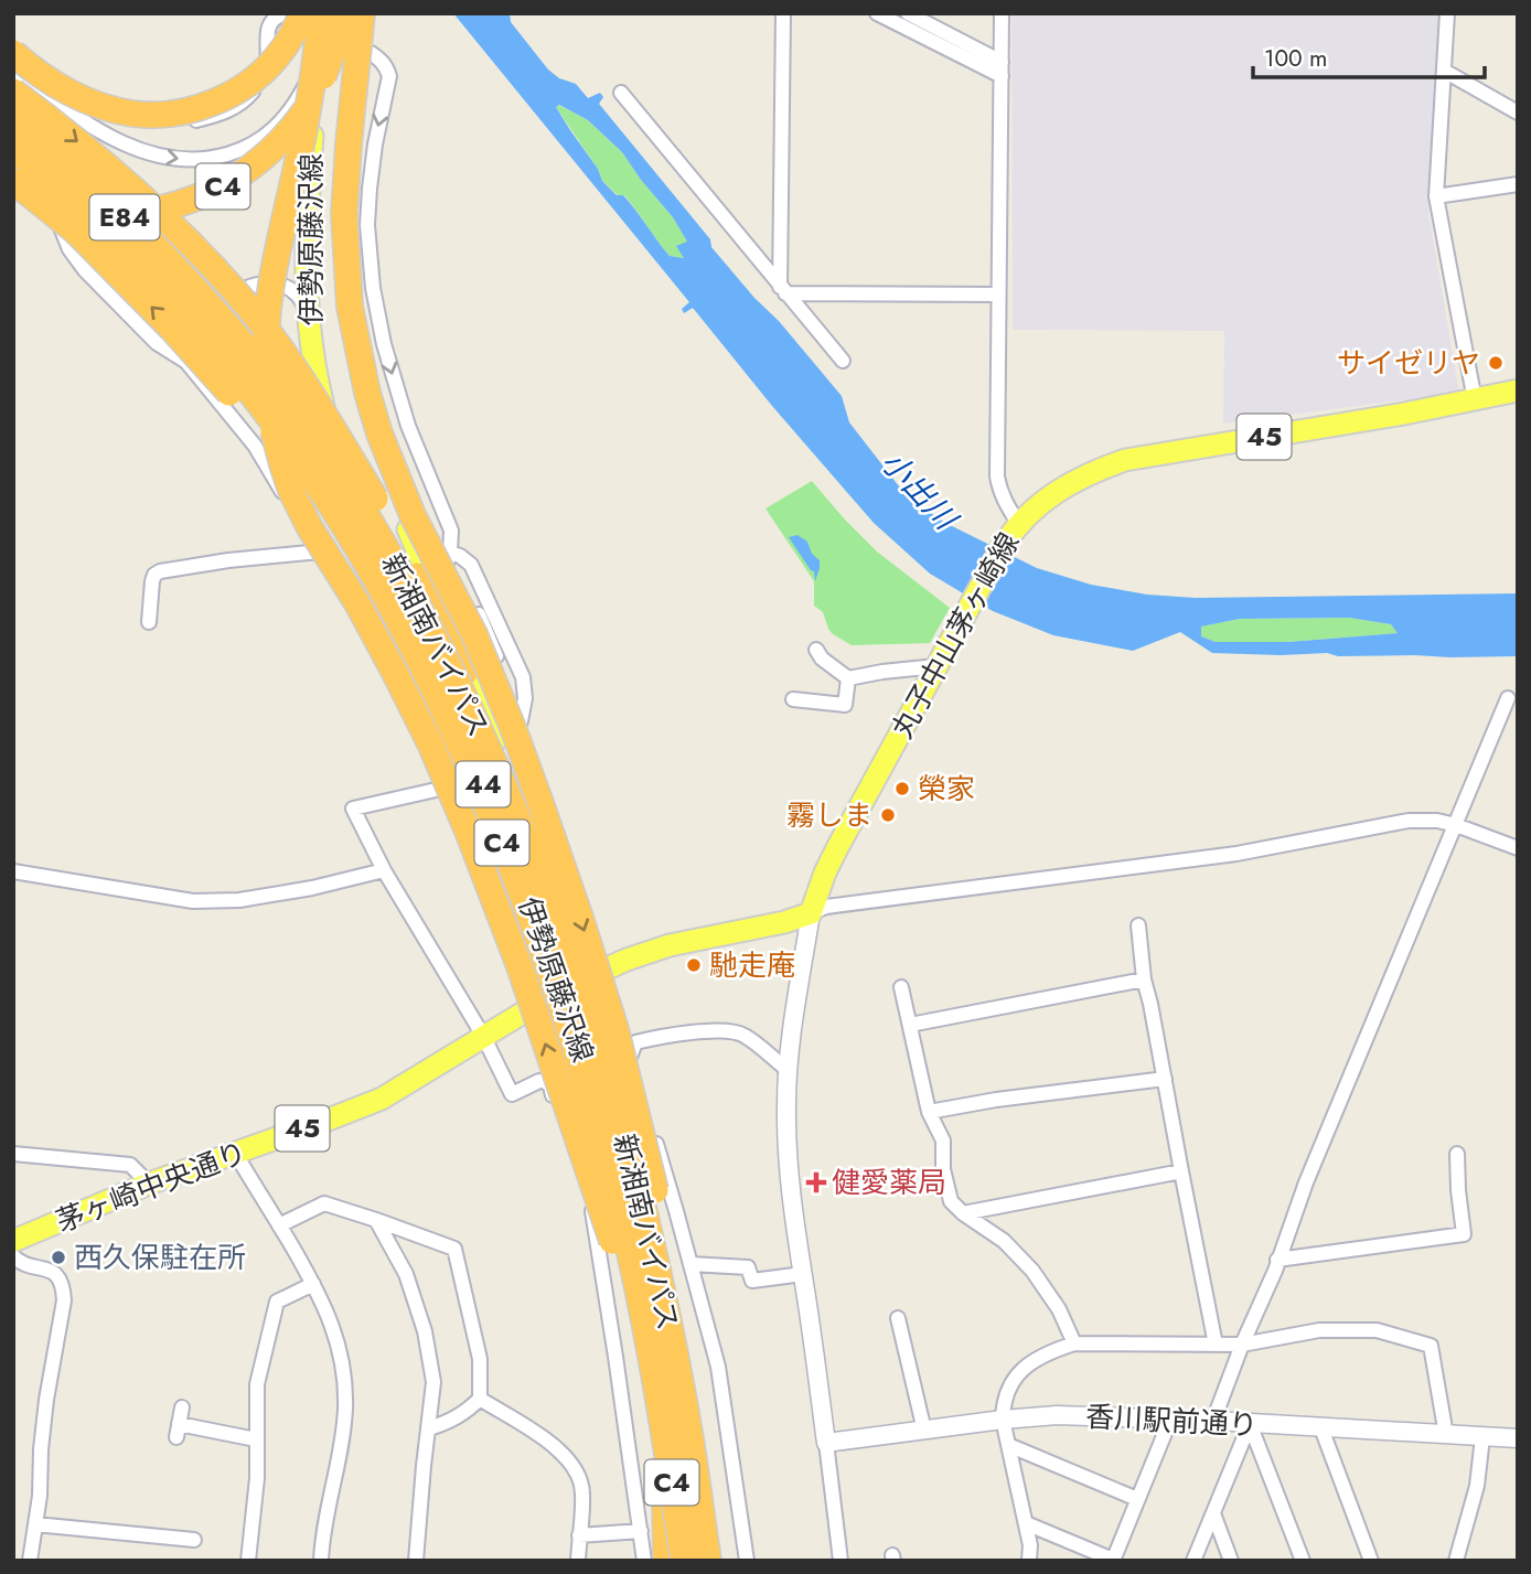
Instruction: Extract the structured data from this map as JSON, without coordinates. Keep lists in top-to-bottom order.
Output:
{
  "streets": {
    "highway": ["C4", "E84", "新湘南バイパス"],
    "main road": [
      "伊勢原藤沢線",
      "45",
      "丸子中山茅ヶ崎線",
      "44",
      "茅ヶ崎中央通り"
    ],
    "street": ["香川駅前通り"]
  },
  "crossings": [
    ["C4", "伊勢原藤沢線"],
    ["C4", "新湘南バイパス"],
    ["伊勢原藤沢線", "45"],
    ["伊勢原藤沢線", "新湘南バイパス"],
    ["伊勢原藤沢線", "茅ヶ崎中央通り"],
    ["45", "丸子中山茅ヶ崎線"],
    ["45", "茅ヶ崎中央通り"]
  ],
  "water": ["小出川"],
  "places": {
    "other": [
      "サイゼリヤ",
      "榮家",
      "霧しま",
      "馳走庵",
      "西久保駐在所"
    ],
    "health": ["健愛薬局"]
  },
  "scale_bar": "100 m"
}
